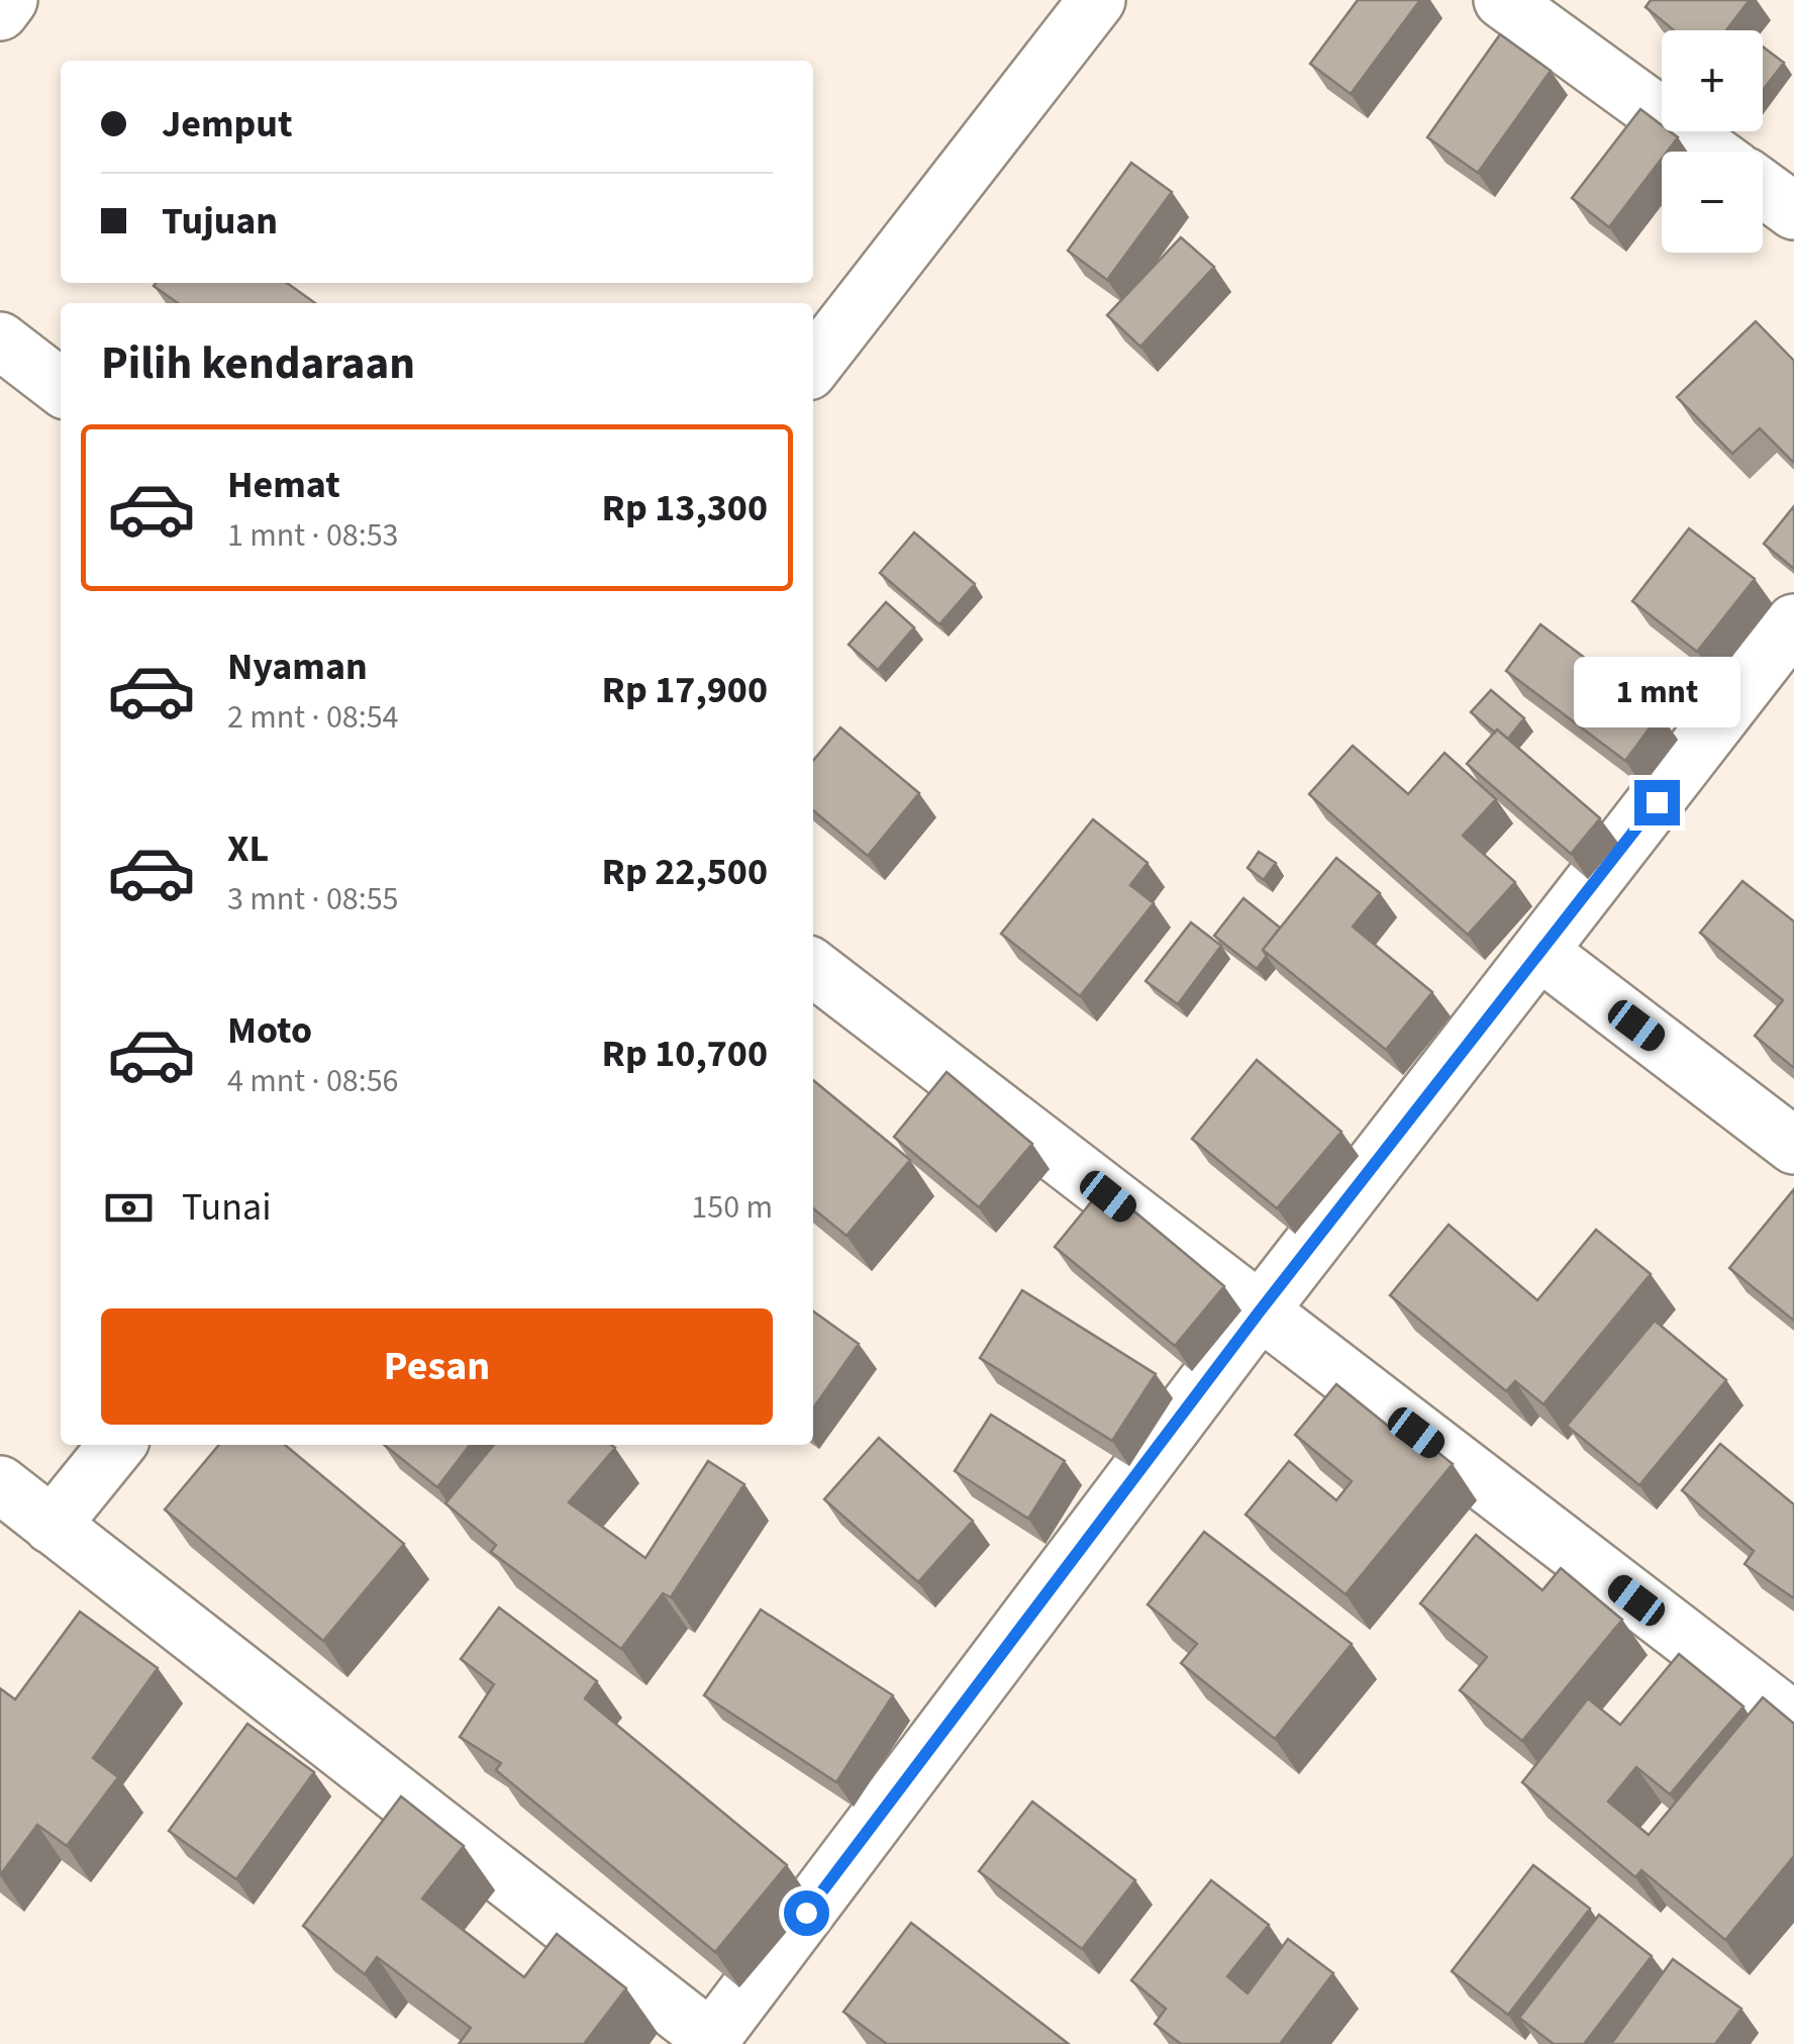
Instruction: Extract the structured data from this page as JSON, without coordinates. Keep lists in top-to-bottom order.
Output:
{
  "page": {
    "map_buttons": ["+", "−"],
    "banner": ["Jemput", "Tujuan"],
    "heading": "Pilih kendaraan",
    "list": [
      {
        "name": "Hemat",
        "note": "1 mnt · 08:53",
        "value": "Rp 13,300"
      },
      {
        "name": "Nyaman",
        "note": "2 mnt · 08:54",
        "value": "Rp 17,900"
      },
      {
        "name": "XL",
        "note": "3 mnt · 08:55",
        "value": "Rp 22,500"
      },
      {
        "name": "Moto",
        "note": "4 mnt · 08:56",
        "value": "Rp 10,700"
      }
    ],
    "bubble": "1 mnt",
    "pay": ["Tunai", "150 m"],
    "buttons": "Pesan"
  }
}
